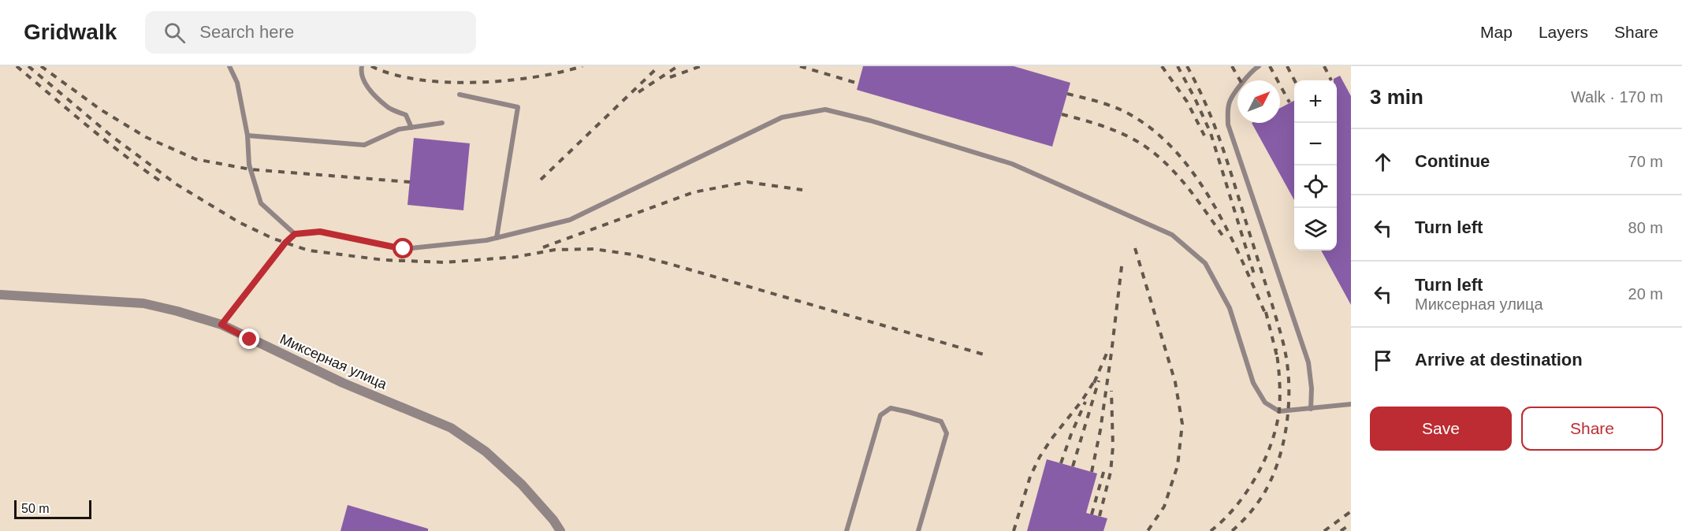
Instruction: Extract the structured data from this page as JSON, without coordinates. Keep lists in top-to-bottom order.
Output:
{
  "streets": {
    "street": ["Миксерная улица"]
  },
  "scale_bar": "50 m",
  "north": "top right",
  "page": {
    "header": "Gridwalk",
    "search": "Search here",
    "nav": ["Map", "Layers", "Share"],
    "heading": ["3 min", "Walk · 170 m"],
    "map_buttons": ["+", "−"],
    "list": [
      ["Continue", "70 m"],
      ["Turn left", "80 m"],
      ["Turn left", "Миксерная улица", "20 m"],
      "Arrive at destination"
    ],
    "buttons": ["Save", "Share"],
    "scale": "50 m"
  }
}
